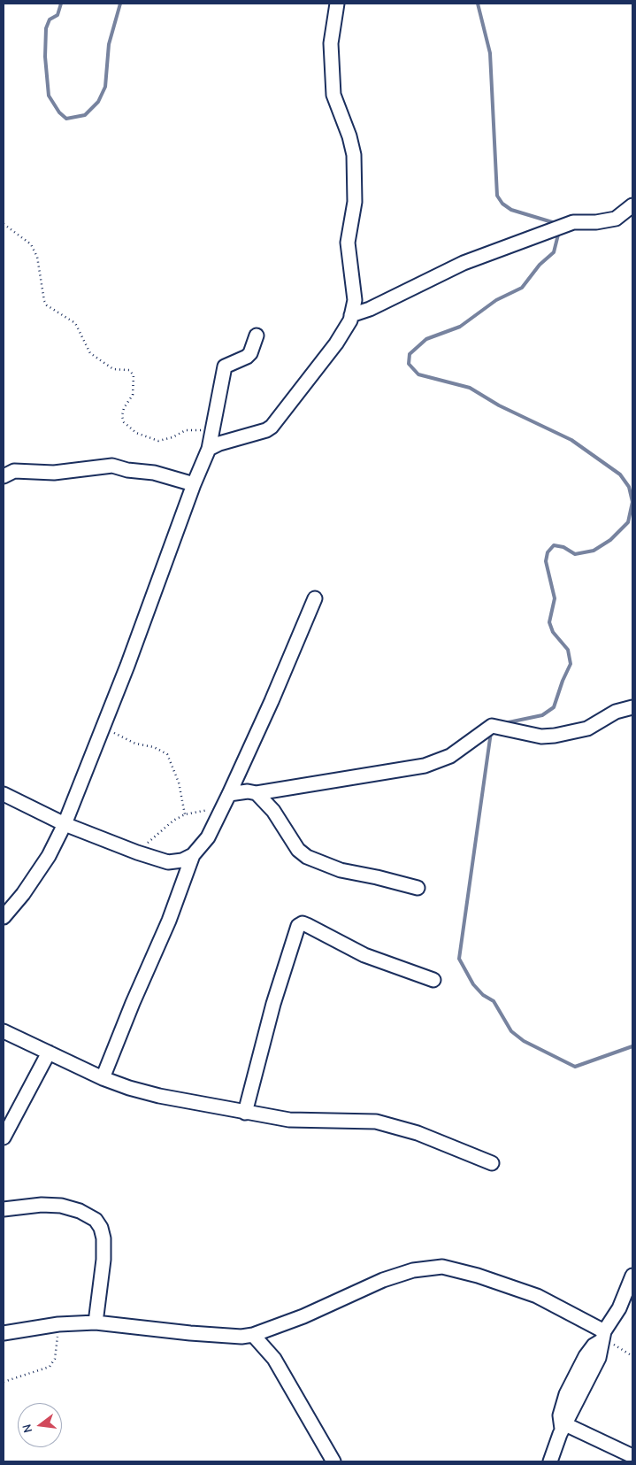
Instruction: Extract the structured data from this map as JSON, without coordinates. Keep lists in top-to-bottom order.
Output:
{
  "north": "left"
}
